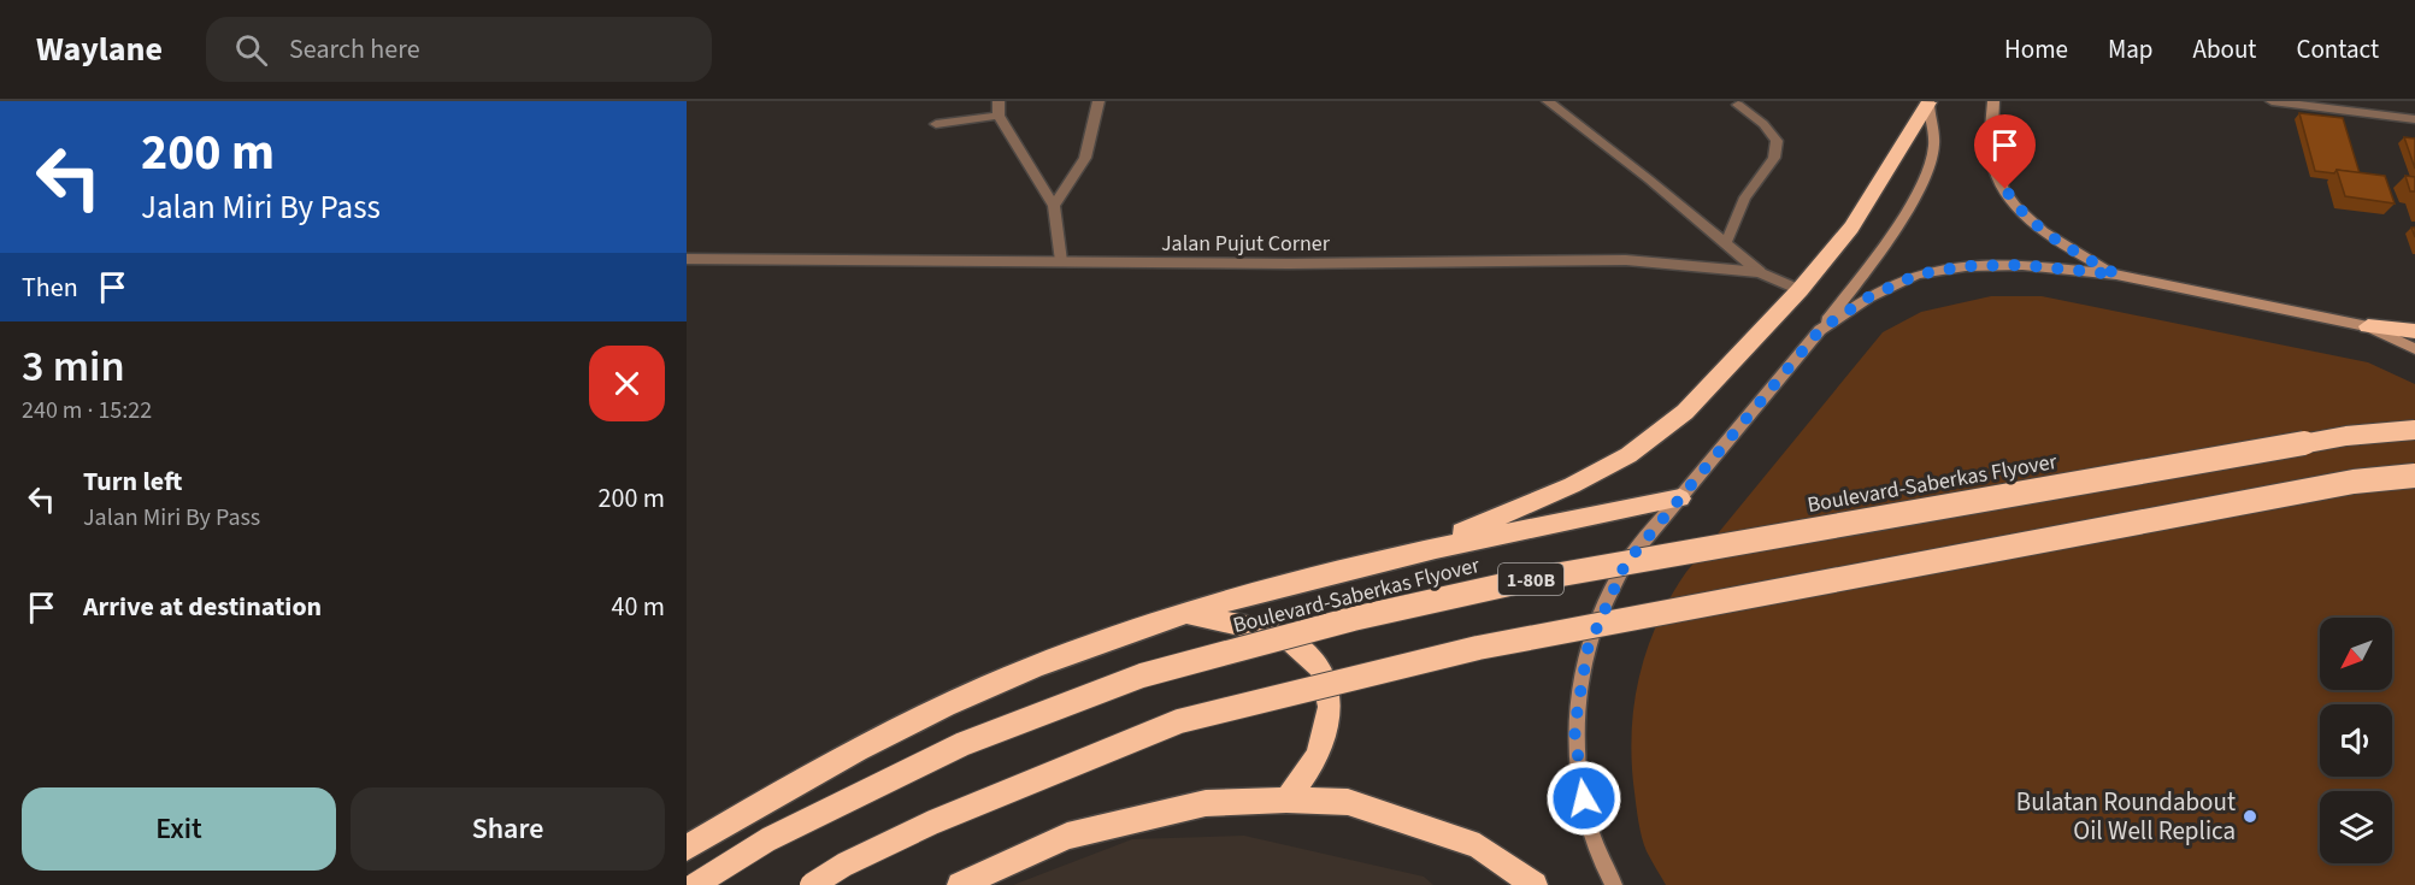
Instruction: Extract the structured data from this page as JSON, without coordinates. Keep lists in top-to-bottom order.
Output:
{
  "streets": {
    "highway": ["Boulevard-Saberkas Flyover", "1-80B"],
    "street": ["Jalan Pujut Corner"]
  },
  "places": ["Bulatan Roundabout Oil Well Replica"],
  "north": "bottom left",
  "page": {
    "header": "Waylane",
    "search": "Search here",
    "nav": [
      "Home",
      "Map",
      "About",
      "Contact"
    ],
    "turn": ["200 m", "Jalan Miri By Pass"],
    "then": "Then",
    "heading": ["3 min", "240 m · 15:22"],
    "list": [
      {
        "name": "Turn left",
        "note": "Jalan Miri By Pass",
        "value": "200 m"
      },
      {
        "name": "Arrive at destination",
        "value": "40 m"
      }
    ],
    "buttons": ["Exit", "Share"]
  }
}
